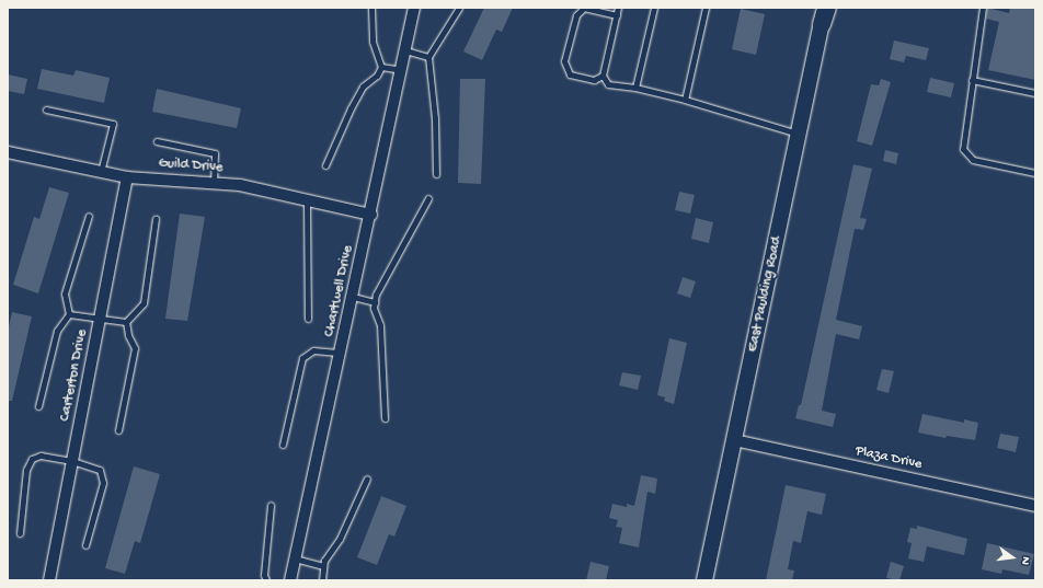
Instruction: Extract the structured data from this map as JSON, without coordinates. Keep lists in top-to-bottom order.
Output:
{
  "streets": {
    "main road": ["East Paulding Road"],
    "street": [
      "Guild Drive",
      "Chartwell Drive",
      "Carterton Drive",
      "Plaza Drive"
    ]
  },
  "crossings": [
    ["Guild Drive", "Chartwell Drive"],
    ["Guild Drive", "Carterton Drive"],
    ["East Paulding Road", "Plaza Drive"]
  ],
  "north": "right"
}
